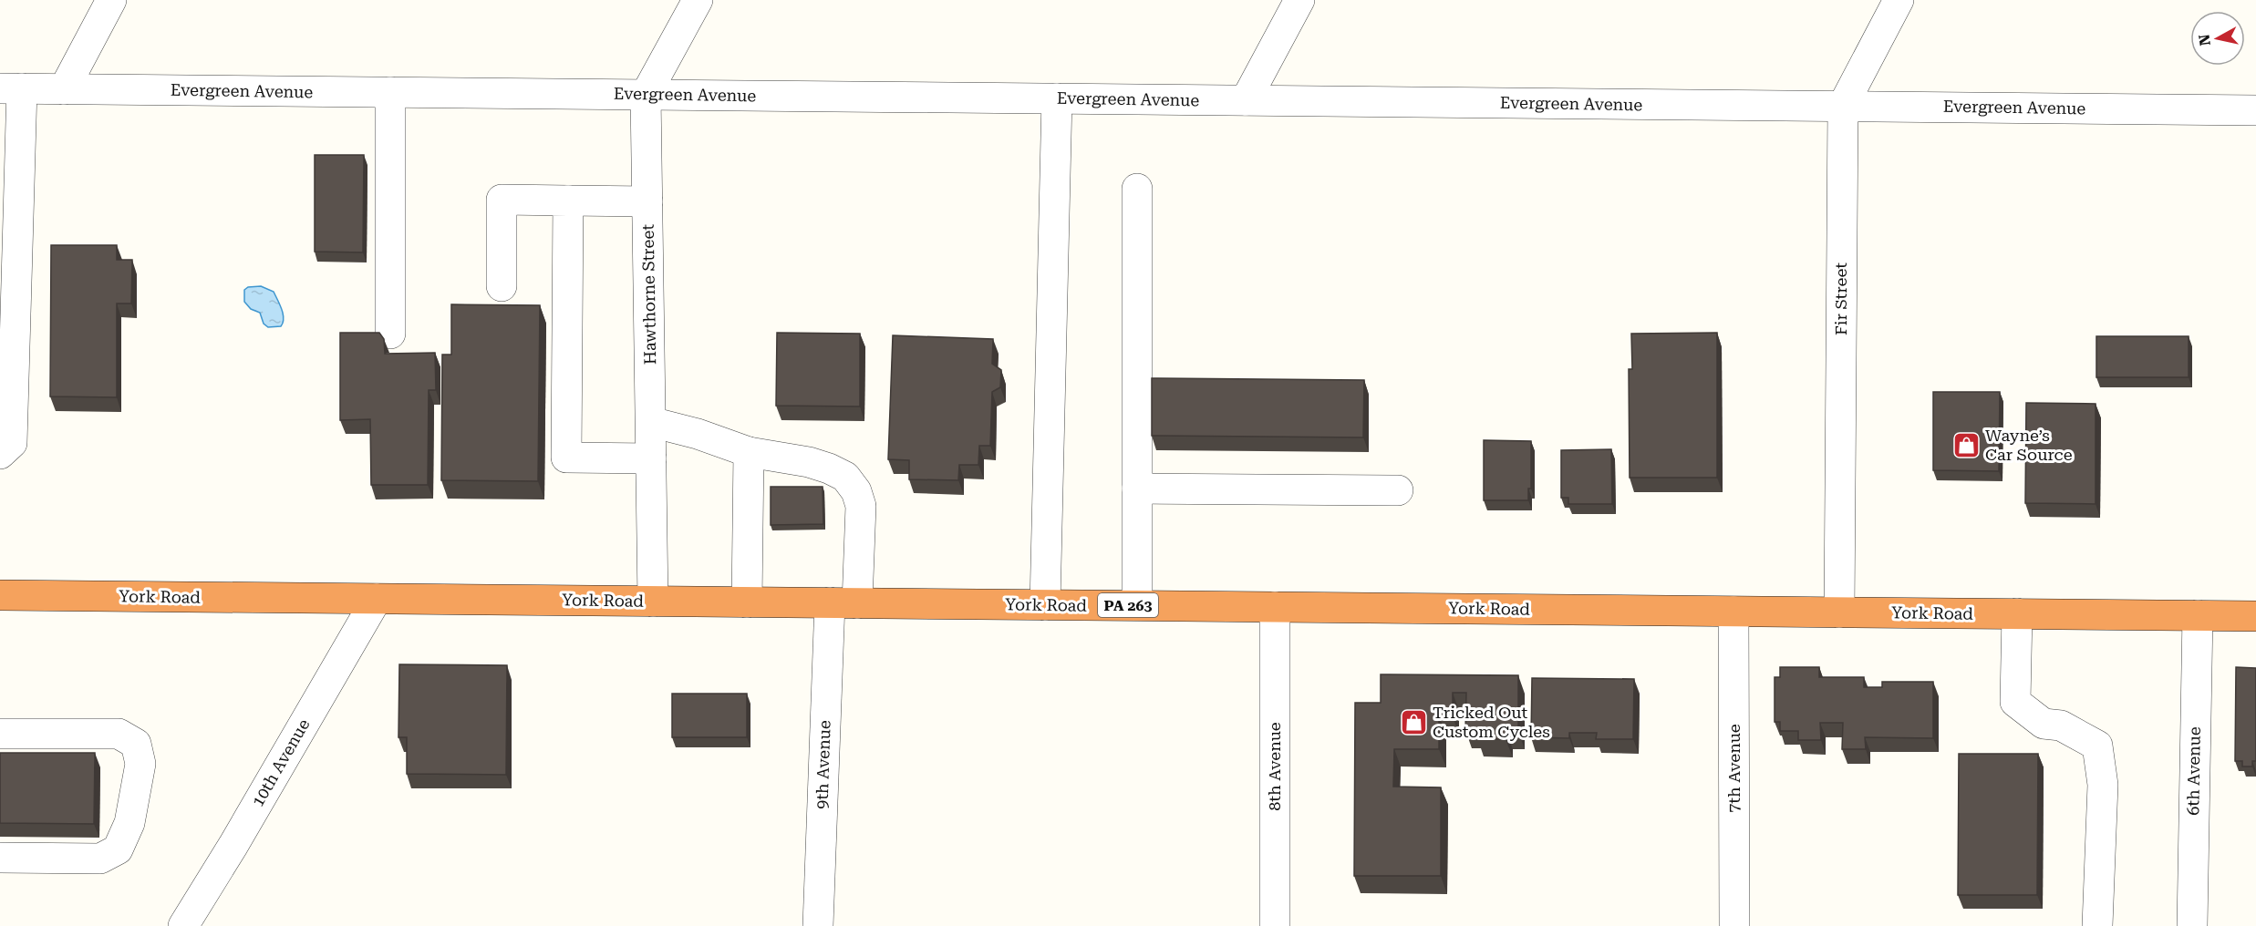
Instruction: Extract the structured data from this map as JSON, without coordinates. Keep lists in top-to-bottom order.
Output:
{
  "streets": {
    "highway": ["York Road", "PA 263"],
    "street": [
      "Evergreen Avenue",
      "Hawthorne Street",
      "Fir Street",
      "10th Avenue",
      "9th Avenue",
      "8th Avenue",
      "7th Avenue",
      "6th Avenue"
    ]
  },
  "crossings": [
    ["Evergreen Avenue", "Hawthorne Street"],
    ["Evergreen Avenue", "Fir Street"],
    ["Hawthorne Street", "York Road"],
    ["Hawthorne Street", "9th Avenue"],
    ["Fir Street", "York Road"],
    ["York Road", "10th Avenue"],
    ["York Road", "9th Avenue"],
    ["York Road", "8th Avenue"],
    ["York Road", "7th Avenue"],
    ["York Road", "6th Avenue"]
  ],
  "places": {
    "shop": ["Wayne’s Car Source", "Tricked Out Custom Cycles"]
  },
  "north": "left"
}
